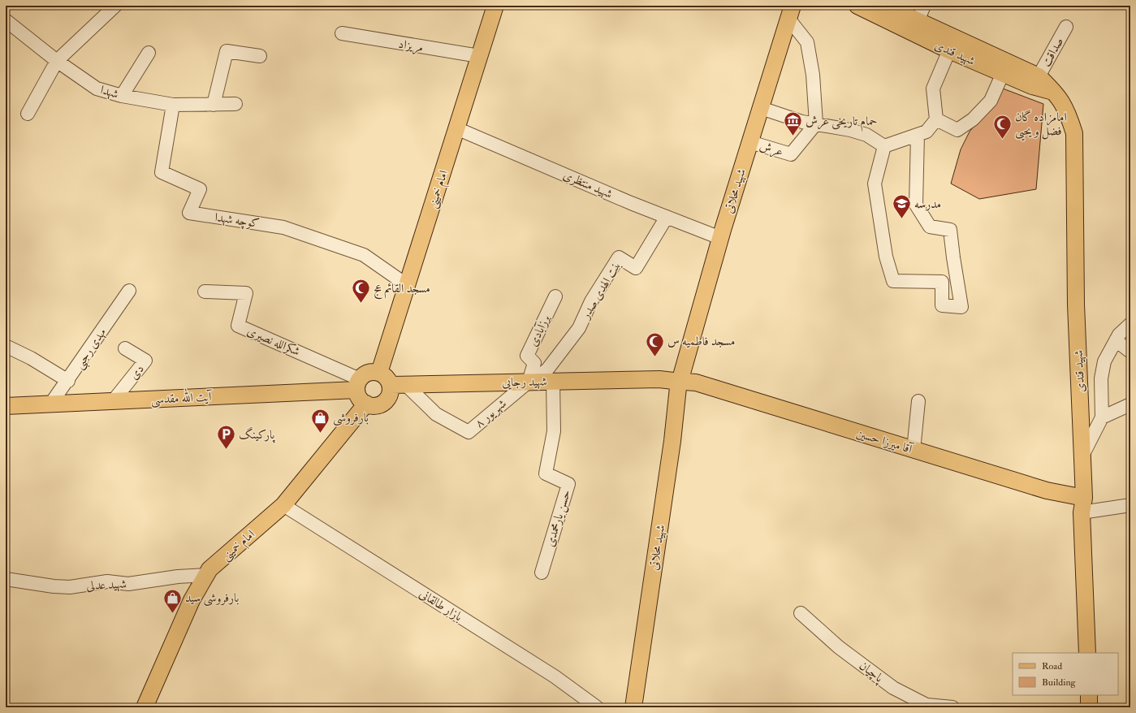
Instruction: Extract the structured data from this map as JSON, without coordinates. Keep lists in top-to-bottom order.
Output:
{
  "streets": {
    "main road": [
      "شهید قندی",
      "امام خمینی",
      "شهید محلاتی",
      "شهید رجایی",
      "آیت الله مقدسی",
      "آقا میرزا حسین"
    ],
    "street": [
      "مریزاد",
      "صداقت",
      "شهدا",
      "عرش",
      "شهید منتظری",
      "کوچه شهدا",
      "بنت الهدی صدر",
      "برزآبادی",
      "شکرالله نصیری",
      "مهدی رجبی",
      "دی",
      "۸ شهریور",
      "حسن یارمحمدی",
      "شهید عدلی",
      "بازار طالقانی",
      "پاچیان"
    ]
  },
  "crossings": [
    ["مریزاد", "امام خمینی"],
    ["صداقت", "شهید قندی"],
    ["شهید قندی", "آقا میرزا حسین"],
    ["شهدا", "کوچه شهدا"],
    ["عرش", "شهید محلاتی"],
    ["شهید منتظری", "امام خمینی"],
    ["شهید منتظری", "شهید محلاتی"],
    ["شهید منتظری", "بنت الهدی صدر"],
    ["امام خمینی", "کوچه شهدا"],
    ["امام خمینی", "شکرالله نصیری"],
    ["امام خمینی", "شهید رجایی"],
    ["امام خمینی", "آیت الله مقدسی"],
    ["امام خمینی", "۸ شهریور"],
    ["امام خمینی", "شهید عدلی"],
    ["امام خمینی", "بازار طالقانی"],
    ["شهید محلاتی", "شهید رجایی"],
    ["شهید محلاتی", "آقا میرزا حسین"],
    ["بنت الهدی صدر", "برزآبادی"],
    ["بنت الهدی صدر", "شهید رجایی"],
    ["بنت الهدی صدر", "۸ شهریور"],
    ["برزآبادی", "شهید رجایی"],
    ["برزآبادی", "۸ شهریور"],
    ["شکرالله نصیری", "شهید رجایی"],
    ["شکرالله نصیری", "آیت الله مقدسی"],
    ["شکرالله نصیری", "۸ شهریور"],
    ["مهدی رجبی", "آیت الله مقدسی"],
    ["دی", "آیت الله مقدسی"],
    ["شهید رجایی", "آیت الله مقدسی"],
    ["شهید رجایی", "۸ شهریور"],
    ["شهید رجایی", "آقا میرزا حسین"],
    ["شهید رجایی", "حسن یارمحمدی"],
    ["آیت الله مقدسی", "۸ شهریور"]
  ],
  "places": {
    "museum": ["حمام تاریخی عرش"],
    "mosque": ["امامزاده گان فضل و یحیی", "مسجد القائم عج", "مسجد فاطمیه س"],
    "school or university": ["مدرسه"],
    "shop": ["بارفروشی", "بارفروشی سید"],
    "parking": ["پارکینگ"]
  },
  "legend": ["Road", "Building"]
}
